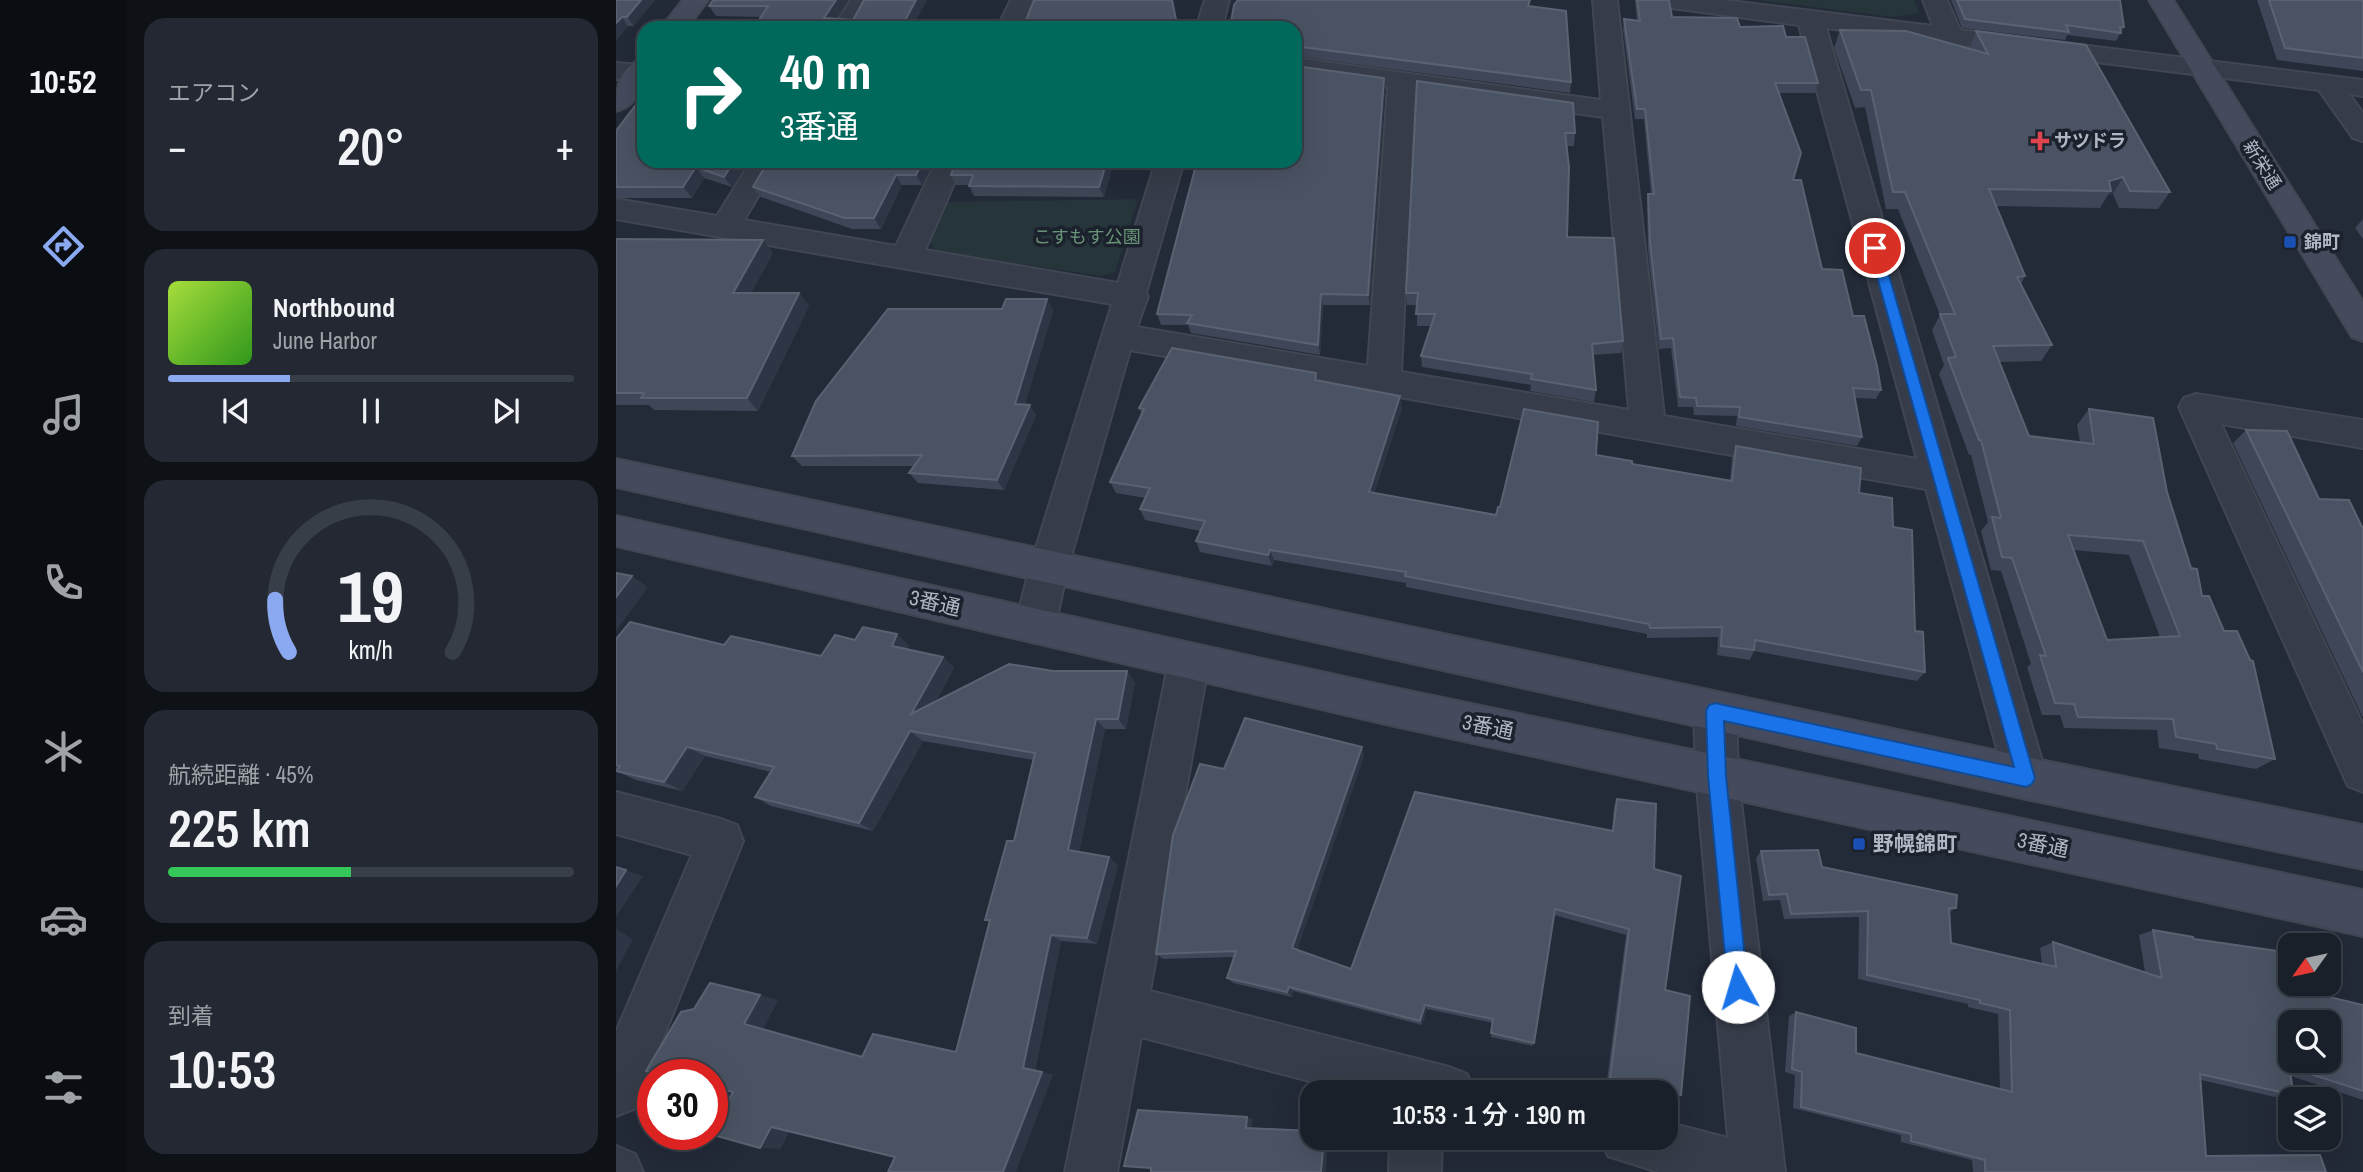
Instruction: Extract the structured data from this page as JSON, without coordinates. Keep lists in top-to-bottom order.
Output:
{
  "streets": {
    "street": ["新栄通", "3番通"]
  },
  "parks": ["こすもす公園"],
  "places": {
    "health": ["サツドラ"],
    "transit": ["錦町", "野幌錦町"]
  },
  "north": "bottom left",
  "page": {
    "tabs": "10:52",
    "tile": [
      "エアコン",
      ["航続距離 · 45%", "225 km"],
      ["到着", "10:53"]
    ],
    "turn": ["40 m", "3番通"],
    "heat": ["−", "20°", "+"],
    "song": ["Northbound", "June Harbor"],
    "limit": "30",
    "trip": "10:53 · 1 分 · 190 m",
    "gauge": ["19", "km/h"]
  }
}
